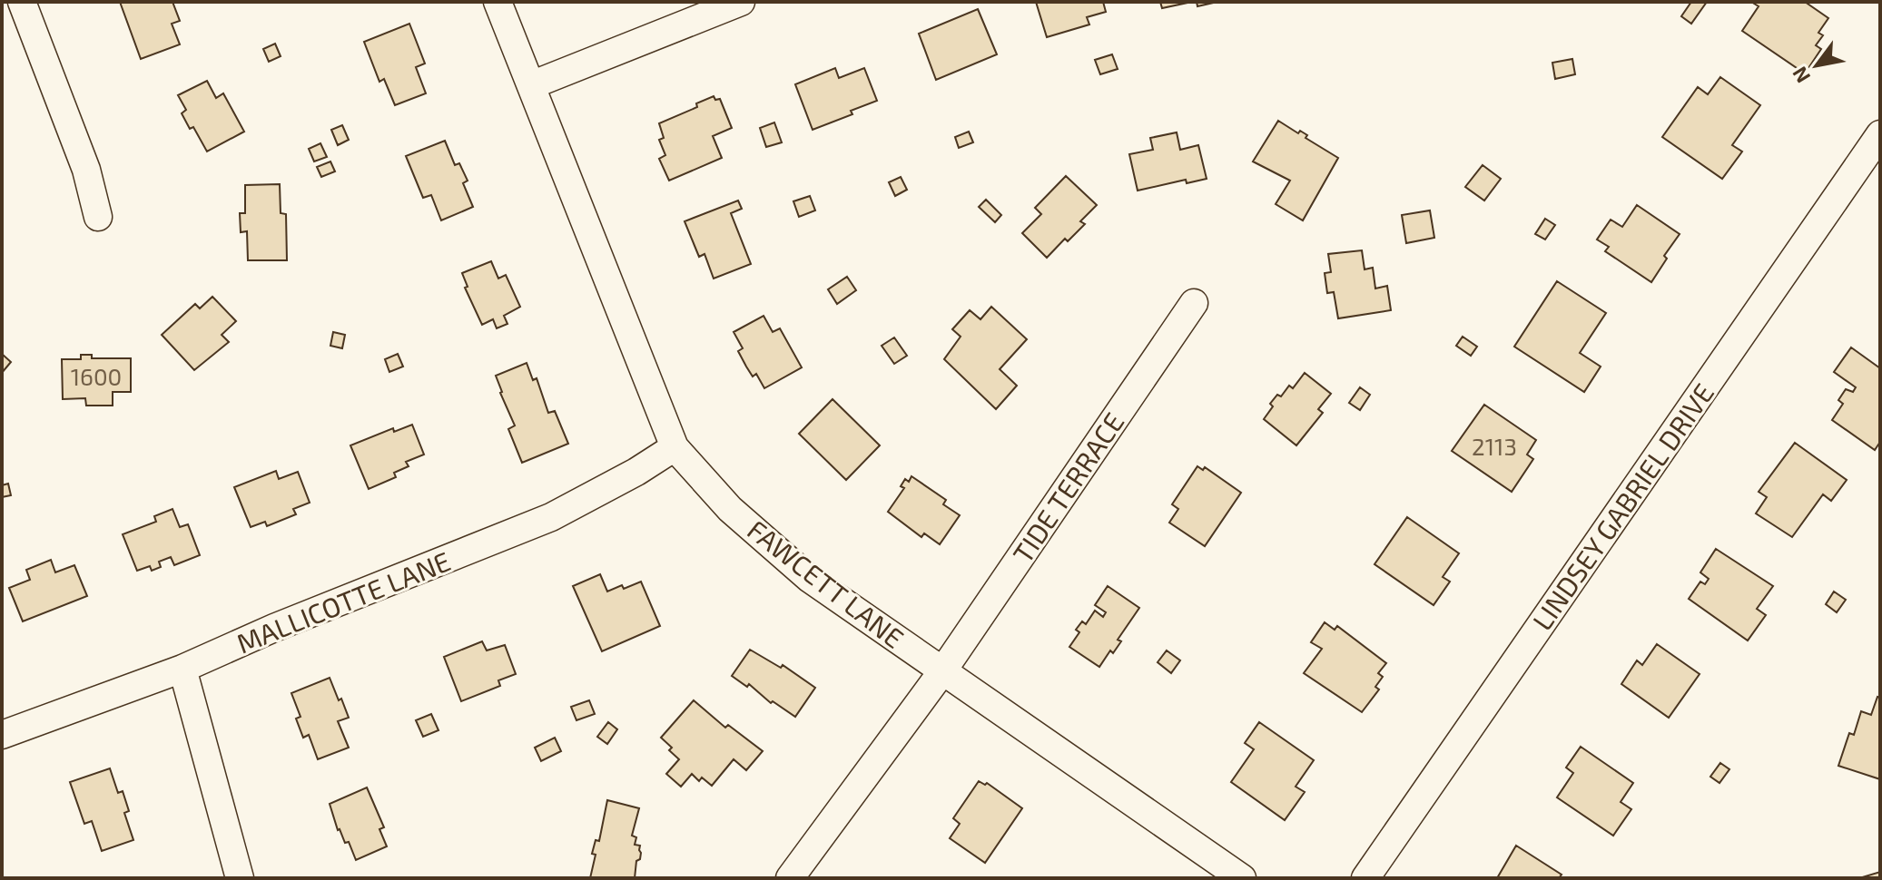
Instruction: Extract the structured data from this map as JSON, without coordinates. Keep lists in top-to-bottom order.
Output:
{
  "streets": {
    "street": [
      "TIDE TERRACE",
      "LINDSEY GABRIEL DRIVE",
      "FAWCETT LANE",
      "MALLICOTTE LANE"
    ]
  },
  "crossings": [
    ["TIDE TERRACE", "FAWCETT LANE"],
    ["FAWCETT LANE", "MALLICOTTE LANE"]
  ],
  "house_numbers": ["1600", "2113"],
  "north": "bottom left"
}
